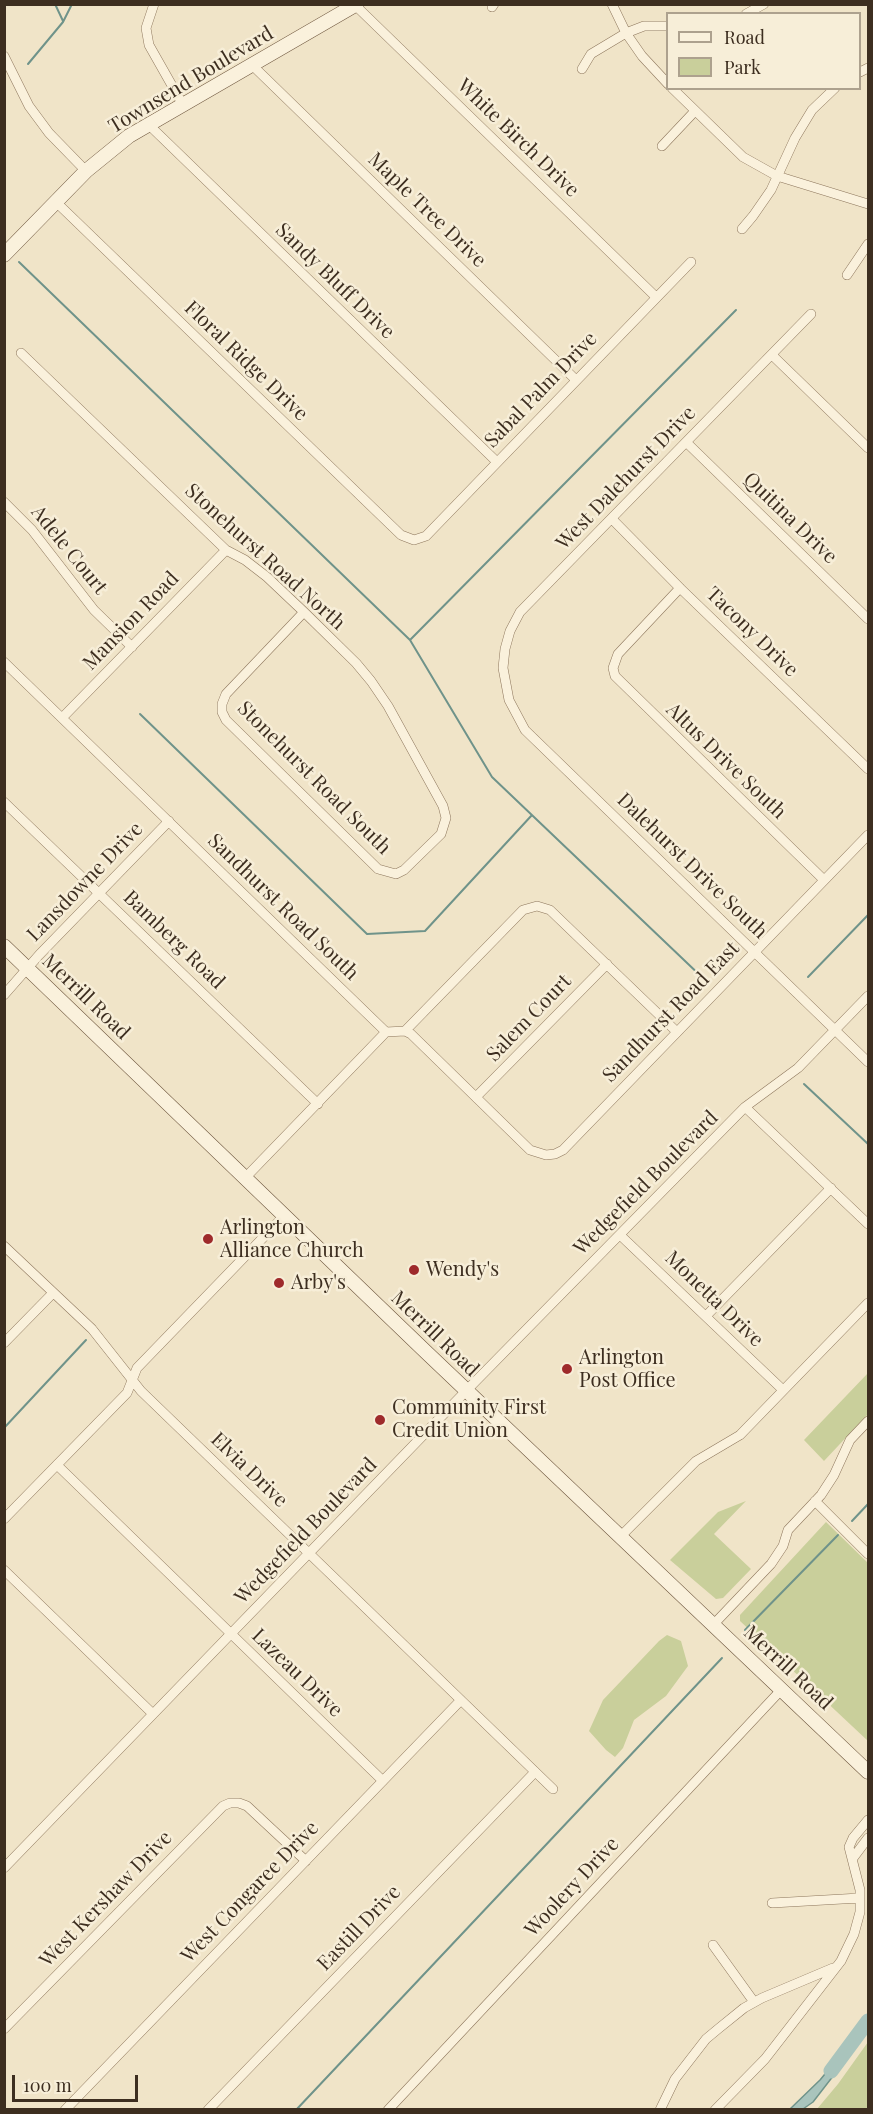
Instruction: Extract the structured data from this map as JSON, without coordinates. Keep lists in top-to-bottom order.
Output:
{
  "streets": {
    "main road": ["Townsend Boulevard", "Merrill Road"],
    "street": [
      "White Birch Drive",
      "Maple Tree Drive",
      "Sandy Bluff Drive",
      "Floral Ridge Drive",
      "Sabal Palm Drive",
      "West Dalehurst Drive",
      "Quitina Drive",
      "Adele Court",
      "Stonehurst Road North",
      "Mansion Road",
      "Tacony Drive",
      "Altus Drive South",
      "Stonehurst Road South",
      "Dalehurst Drive South",
      "Lansdowne Drive",
      "Sandhurst Road South",
      "Bamberg Road",
      "Sandhurst Road East",
      "Salem Court",
      "Wedgefield Boulevard",
      "Monetta Drive",
      "Elvia Drive",
      "Lazeau Drive",
      "Woolery Drive",
      "West Congaree Drive",
      "West Kershaw Drive",
      "Eastill Drive"
    ]
  },
  "crossings": [
    ["Townsend Boulevard", "White Birch Drive"],
    ["Townsend Boulevard", "Maple Tree Drive"],
    ["Townsend Boulevard", "Sandy Bluff Drive"],
    ["Townsend Boulevard", "Floral Ridge Drive"],
    ["White Birch Drive", "Sabal Palm Drive"],
    ["Maple Tree Drive", "Sabal Palm Drive"],
    ["Sandy Bluff Drive", "Sabal Palm Drive"],
    ["Floral Ridge Drive", "Sabal Palm Drive"],
    ["West Dalehurst Drive", "Quitina Drive"],
    ["West Dalehurst Drive", "Tacony Drive"],
    ["West Dalehurst Drive", "Dalehurst Drive South"],
    ["Adele Court", "Mansion Road"],
    ["Stonehurst Road North", "Mansion Road"],
    ["Stonehurst Road North", "Stonehurst Road South"],
    ["Mansion Road", "Sandhurst Road South"],
    ["Tacony Drive", "Altus Drive South"],
    ["Altus Drive South", "Sandhurst Road East"],
    ["Dalehurst Drive South", "Sandhurst Road East"],
    ["Dalehurst Drive South", "Wedgefield Boulevard"],
    ["Lansdowne Drive", "Sandhurst Road South"],
    ["Lansdowne Drive", "Bamberg Road"],
    ["Lansdowne Drive", "Merrill Road"],
    ["Merrill Road", "Wedgefield Boulevard"],
    ["Merrill Road", "Woolery Drive"],
    ["Sandhurst Road East", "Salem Court"],
    ["Wedgefield Boulevard", "Monetta Drive"],
    ["Wedgefield Boulevard", "Elvia Drive"],
    ["Wedgefield Boulevard", "Lazeau Drive"],
    ["Elvia Drive", "West Congaree Drive"],
    ["Elvia Drive", "Eastill Drive"],
    ["Lazeau Drive", "West Congaree Drive"],
    ["West Congaree Drive", "West Kershaw Drive"]
  ],
  "places": [
    "Arlington Alliance Church",
    "Wendy's",
    "Arby's",
    "Arlington Post Office",
    "Community First Credit Union"
  ],
  "legend": ["Road", "Park"],
  "scale_bar": "100 m"
}
